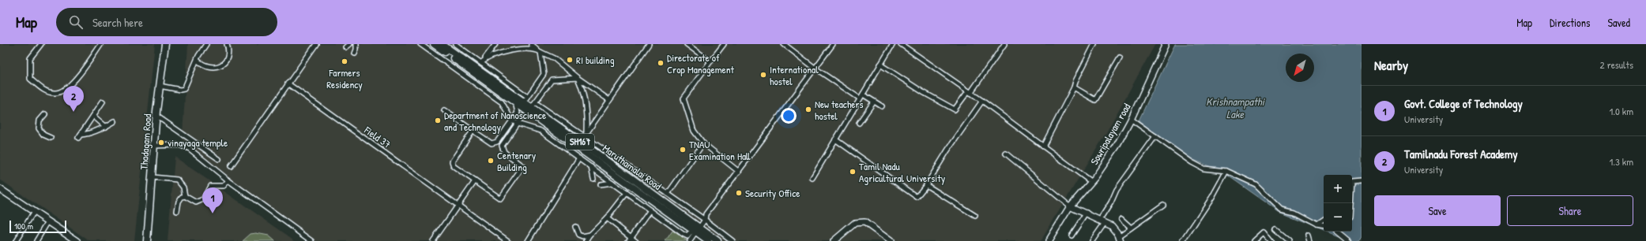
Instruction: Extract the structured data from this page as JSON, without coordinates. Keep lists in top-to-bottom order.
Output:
{
  "streets": {
    "main road": ["Thadagam Road", "SH167", "Maruthamalai Road"],
    "street": ["Sowripalayam road", "Field 37"]
  },
  "water": ["Krishnampathi Lake"],
  "places": [
    "RI building",
    "Farmers Residency",
    "Directorate of Crop Management",
    "International hostel",
    "New teachers hostel",
    "Department of Nanoscience and Technology",
    "vinayaga temple",
    "TNAU Examination Hall",
    "Centenary Building",
    "Tamil Nadu Agricultural University",
    "Security Office"
  ],
  "scale_bar": "100 m",
  "north": "bottom left",
  "page": {
    "header": "Map",
    "search": "Search here",
    "nav": ["Map", "Directions", "Saved"],
    "heading": ["Nearby", "2 results"],
    "list": [
      {
        "mark": "1",
        "name": "Govt. College of Technology",
        "note": "University",
        "value": "1.0 km"
      },
      {
        "mark": "2",
        "name": "Tamilnadu Forest Academy",
        "note": "University",
        "value": "1.3 km"
      }
    ],
    "pins": ["2", "1"],
    "map_buttons": ["+", "−"],
    "buttons": ["Save", "Share"],
    "scale": "100 m"
  }
}
